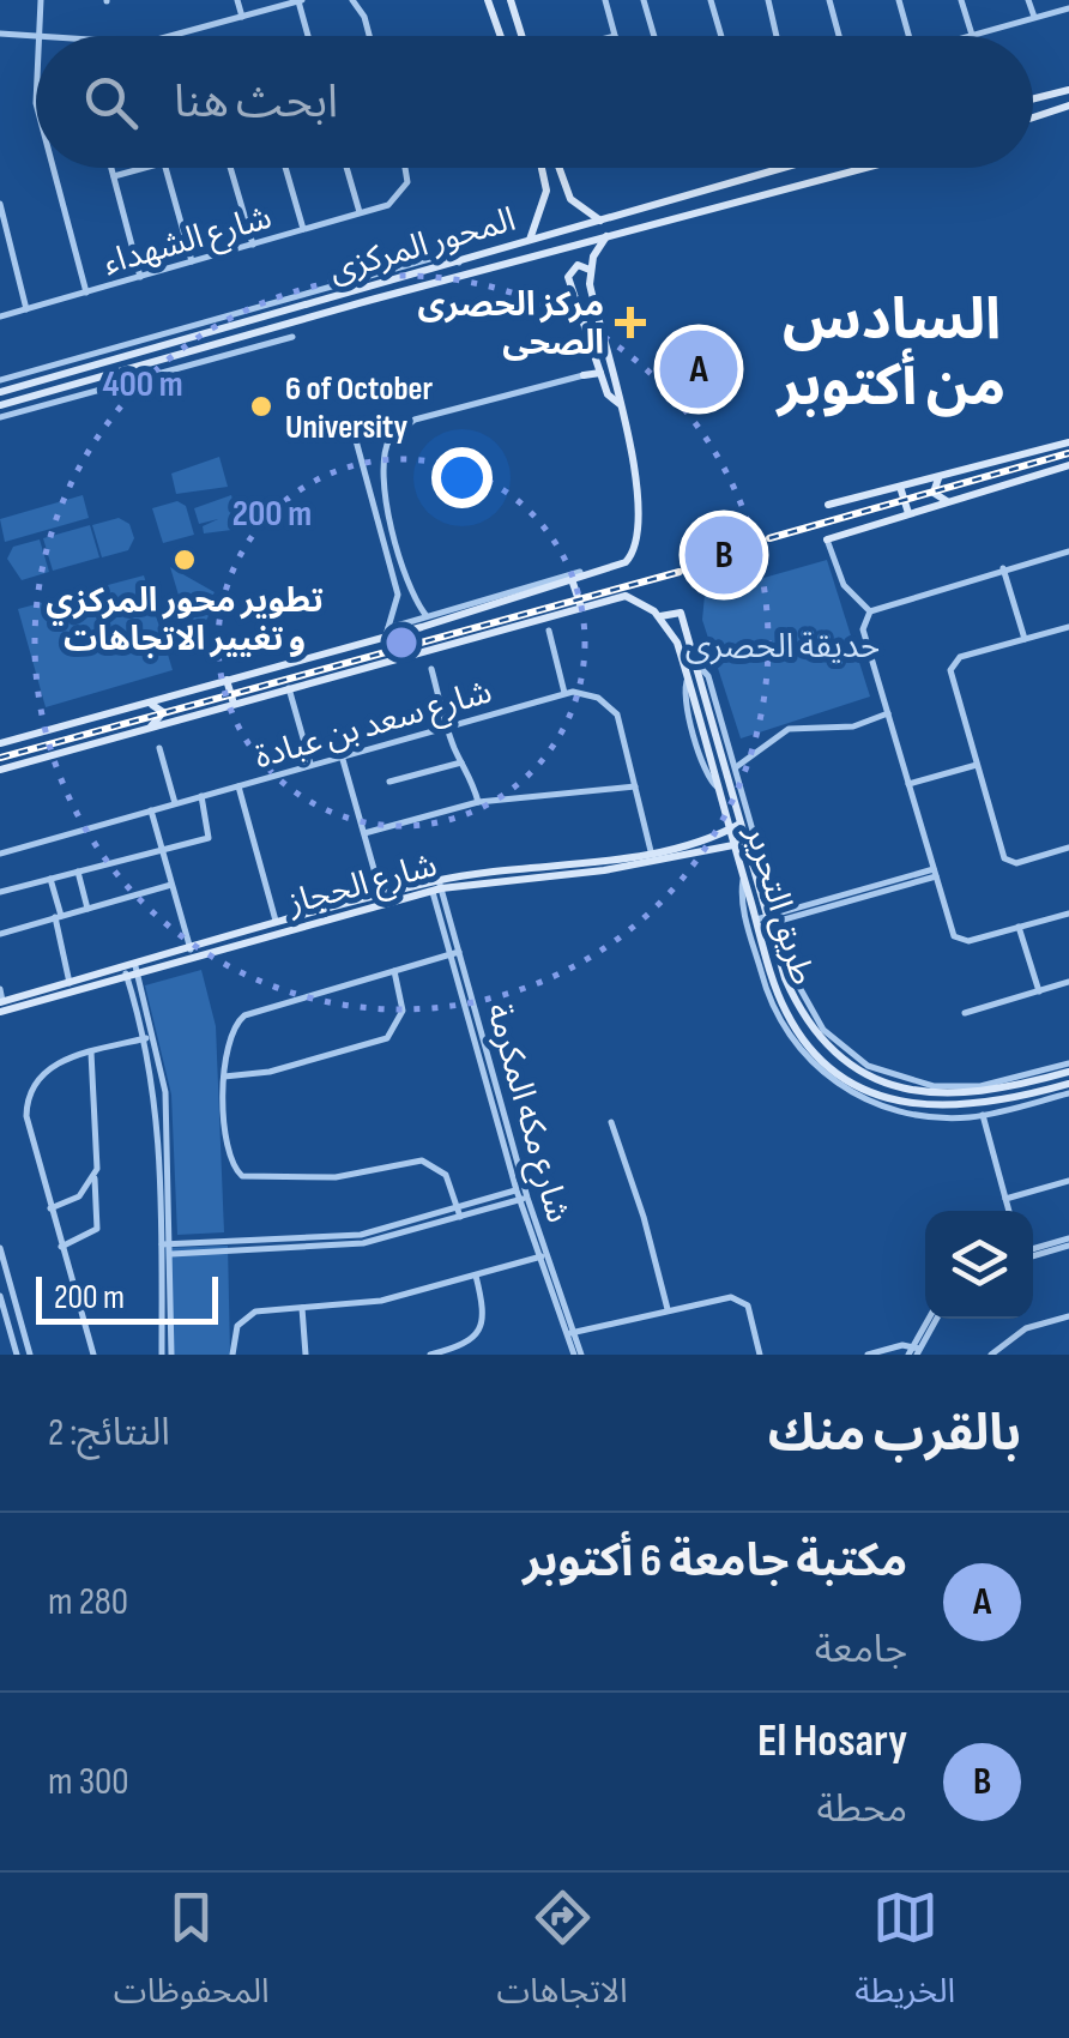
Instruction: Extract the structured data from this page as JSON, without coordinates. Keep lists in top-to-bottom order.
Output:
{
  "streets": {
    "main road": ["المحور المركزى", "شارع الحجاز", "طريق التحرير"],
    "street": ["شارع الشهداء", "شارع سعد بن عبادة", "شارع مكه المكرمة"]
  },
  "crossings": [
    ["شارع الحجاز", "طريق التحرير"],
    ["شارع الحجاز", "شارع مكه المكرمة"]
  ],
  "districts": ["السادس من أكتوبر"],
  "parks": ["حديقة الحصرى"],
  "places": {
    "health": ["مركز الحصرى الصحى"],
    "other": ["6 of October University", "تطوير محور المركزي و تغيير الاتجاهات"]
  },
  "scale_bar": "200 m",
  "page": {
    "search": "ابحث هنا",
    "pins": ["A", "B"],
    "scale": "200 m",
    "heading": ["بالقرب منك", "النتائج: 2"],
    "list": [
      {
        "mark": "A",
        "name": "مكتبة جامعة 6 أكتوبر",
        "note": "جامعة",
        "value": "280 m"
      },
      {
        "mark": "B",
        "name": "El Hosary",
        "note": "محطة",
        "value": "300 m"
      }
    ],
    "nav": ["الخريطة", "الاتجاهات", "المحفوظات"]
  },
  "rings": ["400 m", "200 m"]
}
